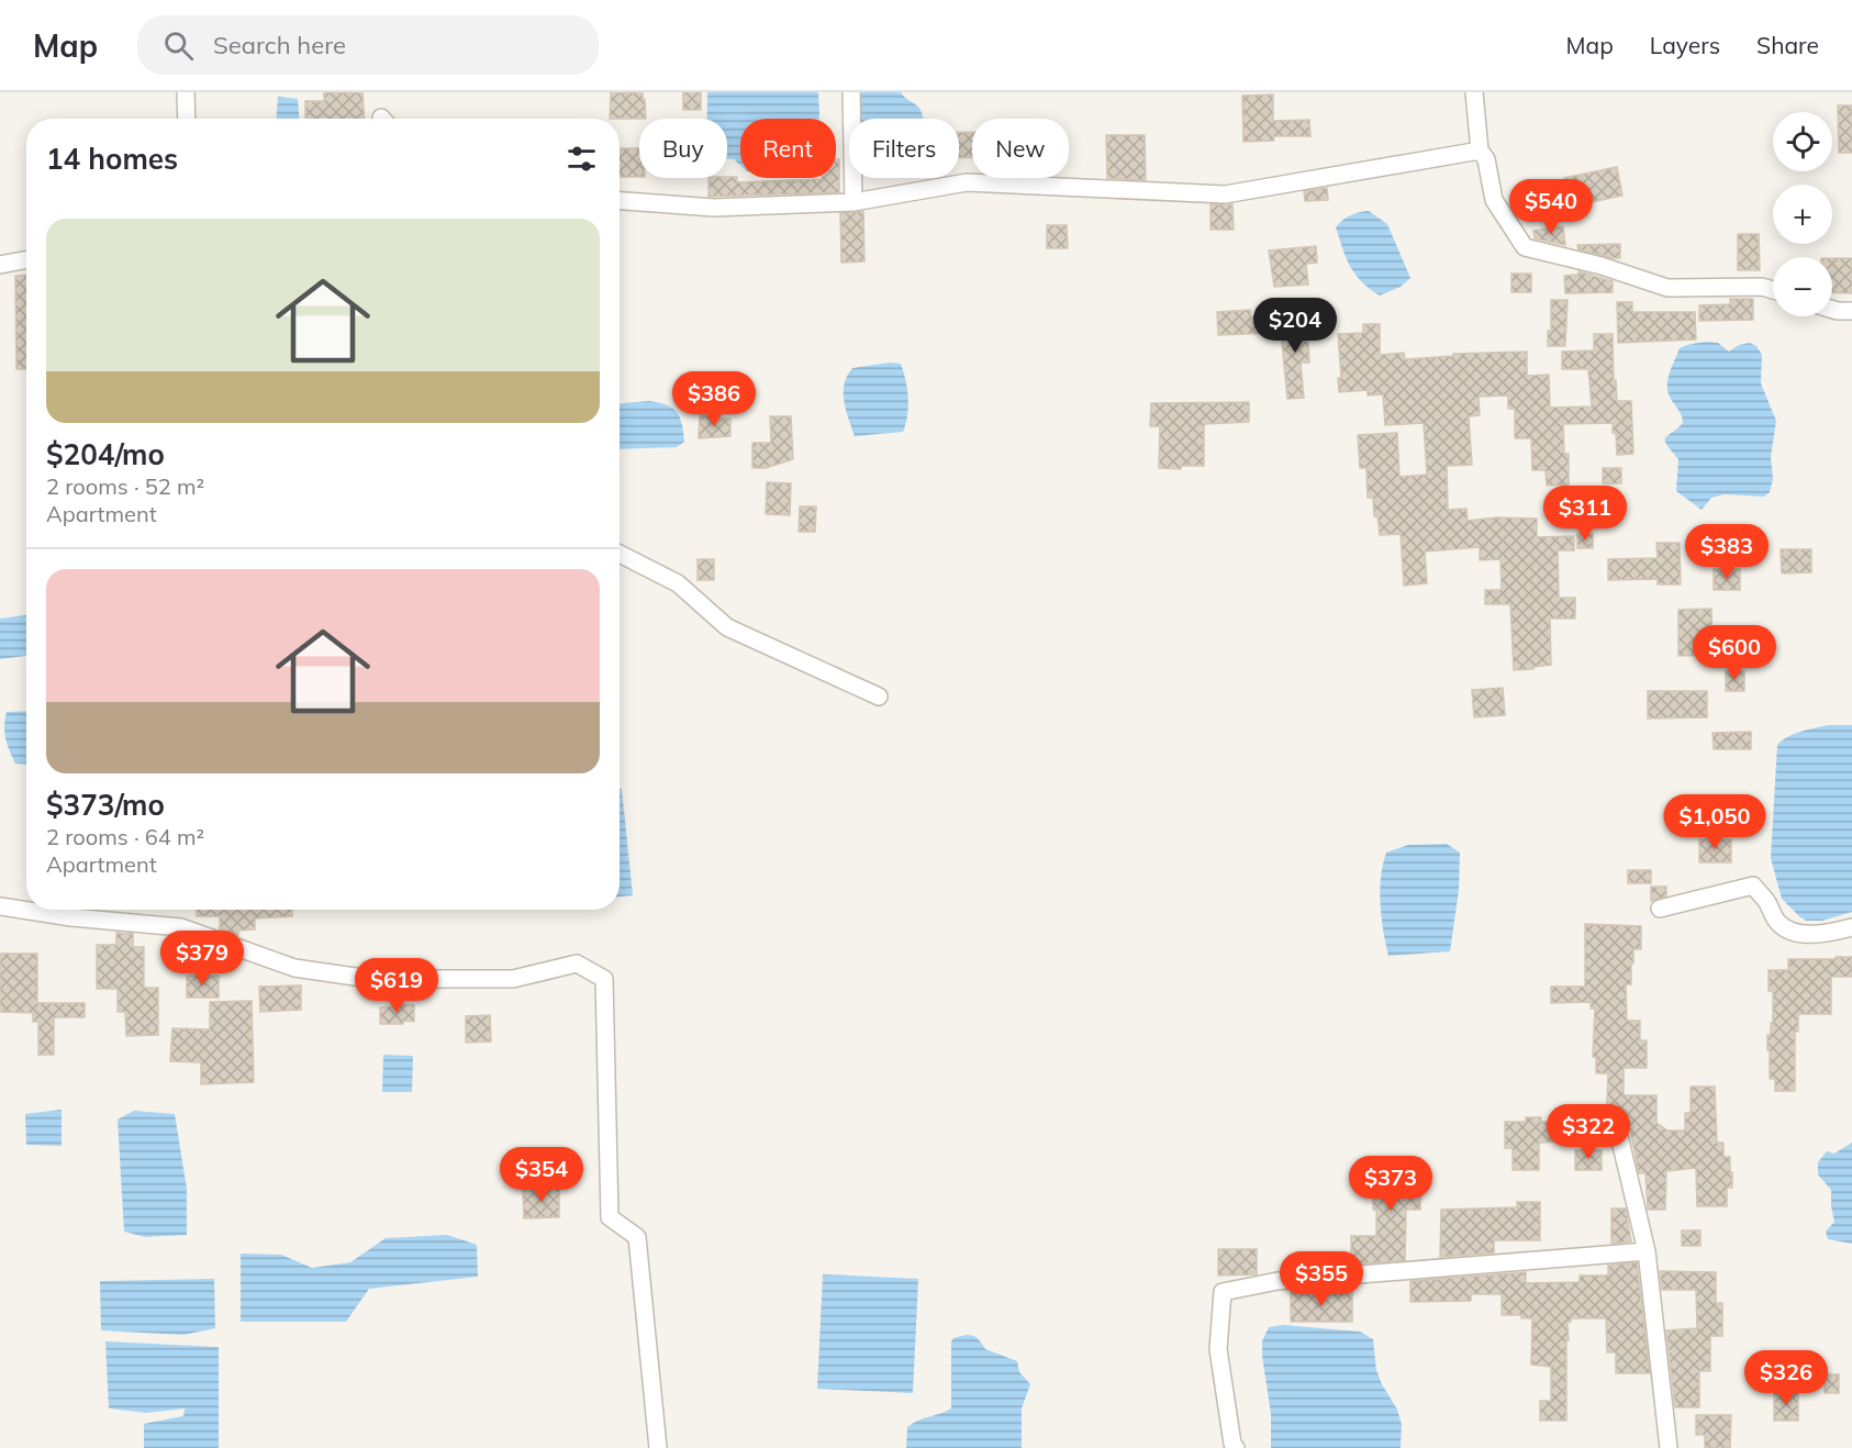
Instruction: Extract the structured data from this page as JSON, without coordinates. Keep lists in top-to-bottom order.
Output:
{
  "page": {
    "header": "Map",
    "search": "Search here",
    "nav": ["Map", "Layers", "Share"],
    "map_buttons": ["+", "−"],
    "chip": [
      "Buy",
      "Rent",
      "Filters",
      "New"
    ],
    "heading": "14 homes",
    "price": [
      "$540",
      "$204",
      "$386",
      "$311",
      "$383",
      "$600",
      "$1,050",
      "$379",
      "$619",
      "$322",
      "$354",
      "$373",
      "$355",
      "$326"
    ],
    "list": [
      {
        "name": "$204/mo",
        "note": "2 rooms · 52 m² · Apartment"
      },
      {
        "name": "$373/mo",
        "note": "2 rooms · 64 m² · Apartment"
      }
    ]
  }
}
